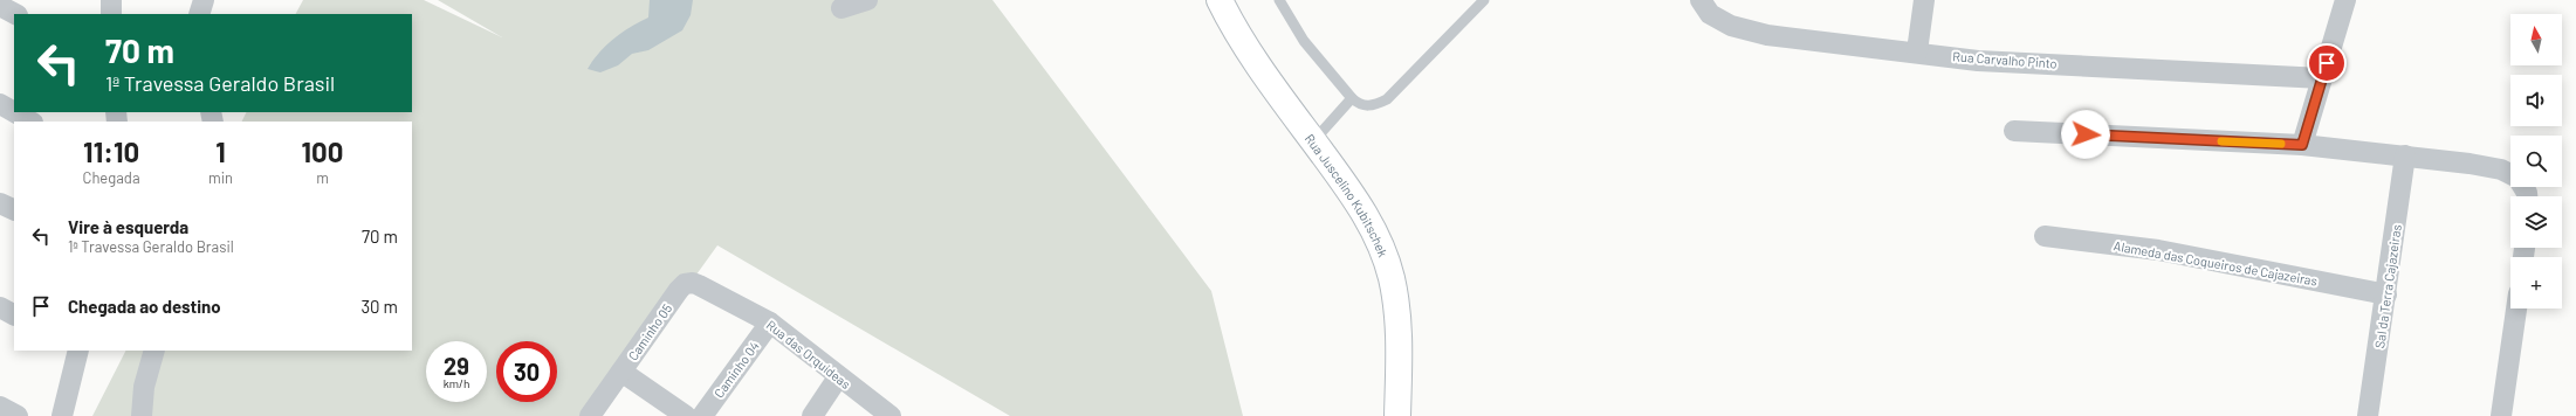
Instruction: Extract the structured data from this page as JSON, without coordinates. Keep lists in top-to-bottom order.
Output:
{
  "streets": {
    "main road": ["Rua Juscelino Kubitschek"],
    "street": [
      "Rua Carvalho Pinto",
      "Alameda das Coqueiros de Cajazeiras",
      "Sal da Terra Cajazeiras",
      "Caminho 05",
      "Rua das Orquídeas",
      "Caminho 04"
    ]
  },
  "crossings": [
    ["Alameda das Coqueiros de Cajazeiras", "Sal da Terra Cajazeiras"],
    ["Caminho 05", "Rua das Orquídeas"],
    ["Rua das Orquídeas", "Caminho 04"]
  ],
  "north": "top",
  "page": {
    "map_buttons": "+",
    "turn": ["70 m", "1ª Travessa Geraldo Brasil"],
    "eta": [
      "11:10",
      "Chegada",
      "1",
      "min",
      "100",
      "m"
    ],
    "list": [
      {
        "name": "Vire à esquerda",
        "note": "1ª Travessa Geraldo Brasil",
        "value": "70 m"
      },
      {
        "name": "Chegada ao destino",
        "value": "30 m"
      }
    ],
    "speed": "29 km/h",
    "limit": "30"
  }
}
